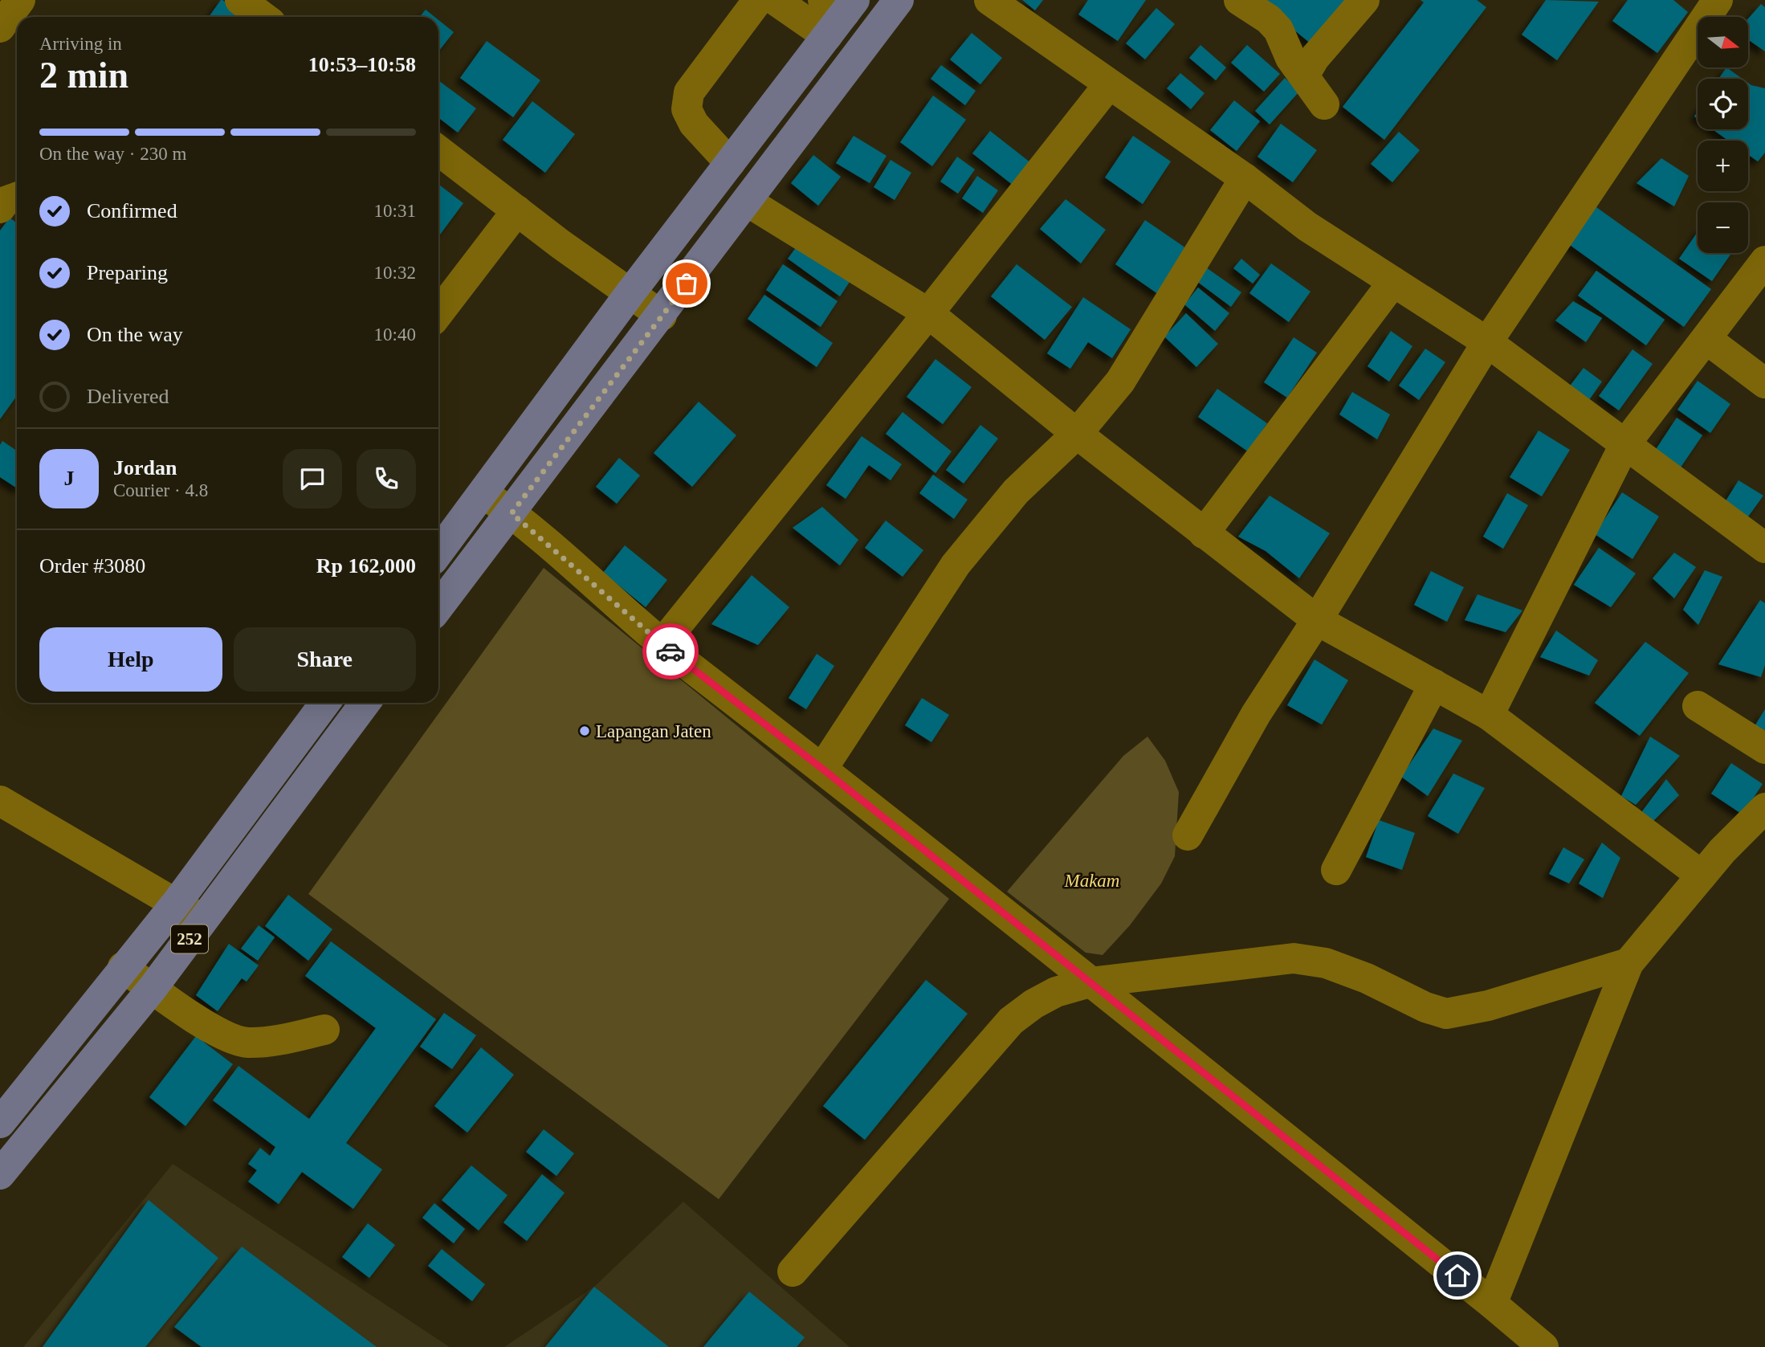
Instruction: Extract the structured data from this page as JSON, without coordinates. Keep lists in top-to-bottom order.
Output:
{
  "streets": {
    "main road": ["252"]
  },
  "parks": ["Makam"],
  "places": ["Lapangan Jaten"],
  "north": "right",
  "page": {
    "map_buttons": ["+", "−"],
    "heading": ["2 min", "Arriving in", "10:53–10:58"],
    "panel": [
      "Jordan",
      "Courier · 4.8",
      "Order #3080",
      "Rp 162,000"
    ],
    "bar": "On the way · 230 m",
    "list": [
      ["Confirmed", "10:31"],
      ["Preparing", "10:32"],
      ["On the way", "10:40"],
      "Delivered"
    ],
    "round": "J",
    "buttons": ["Help", "Share"]
  }
}
